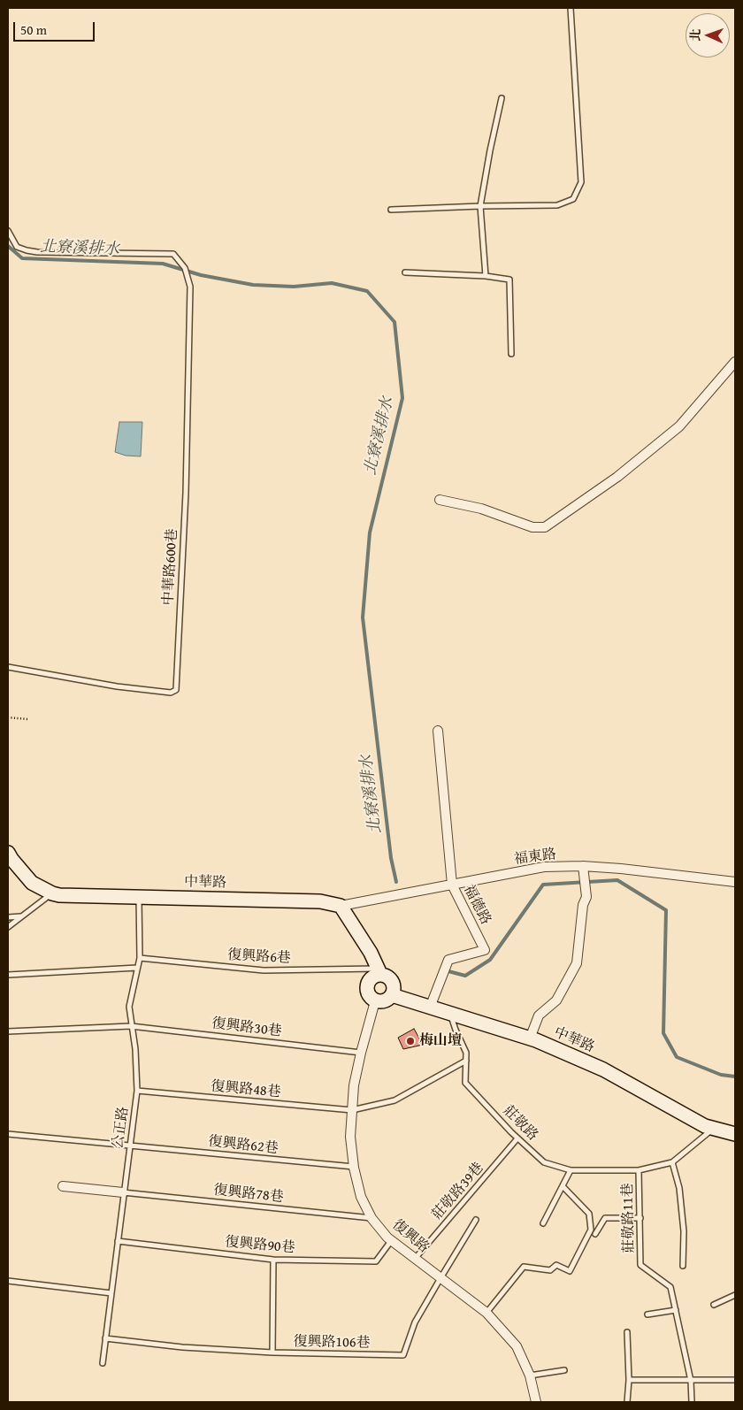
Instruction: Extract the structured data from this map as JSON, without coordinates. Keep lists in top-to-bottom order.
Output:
{
  "streets": {
    "street": [
      "福東路",
      "中華路",
      "福德路",
      "復興路"
    ],
    "lane": [
      "中華路600巷",
      "復興路6巷",
      "復興路30巷",
      "復興路48巷",
      "莊敬路",
      "公正路",
      "復興路62巷",
      "莊敬路39巷",
      "復興路78巷",
      "莊敬路11巷",
      "復興路90巷",
      "復興路106巷"
    ]
  },
  "crossings": [
    ["福東路", "中華路"],
    ["福東路", "福德路"],
    ["中華路", "福德路"],
    ["中華路", "復興路6巷"],
    ["中華路", "莊敬路"],
    ["中華路", "公正路"],
    ["中華路", "復興路"],
    ["復興路6巷", "公正路"],
    ["復興路6巷", "復興路"],
    ["復興路30巷", "公正路"],
    ["復興路30巷", "復興路"],
    ["復興路48巷", "莊敬路"],
    ["復興路48巷", "公正路"],
    ["復興路48巷", "復興路"],
    ["莊敬路", "莊敬路39巷"],
    ["莊敬路", "莊敬路11巷"],
    ["公正路", "復興路62巷"],
    ["公正路", "復興路78巷"],
    ["公正路", "復興路90巷"],
    ["公正路", "復興路106巷"],
    ["復興路62巷", "復興路"],
    ["莊敬路39巷", "復興路"],
    ["復興路78巷", "復興路"],
    ["復興路", "復興路90巷"],
    ["復興路", "復興路106巷"]
  ],
  "water": ["北寮溪排水"],
  "places": ["梅山壇"],
  "scale_bar": "50 m",
  "north": "left"
}
